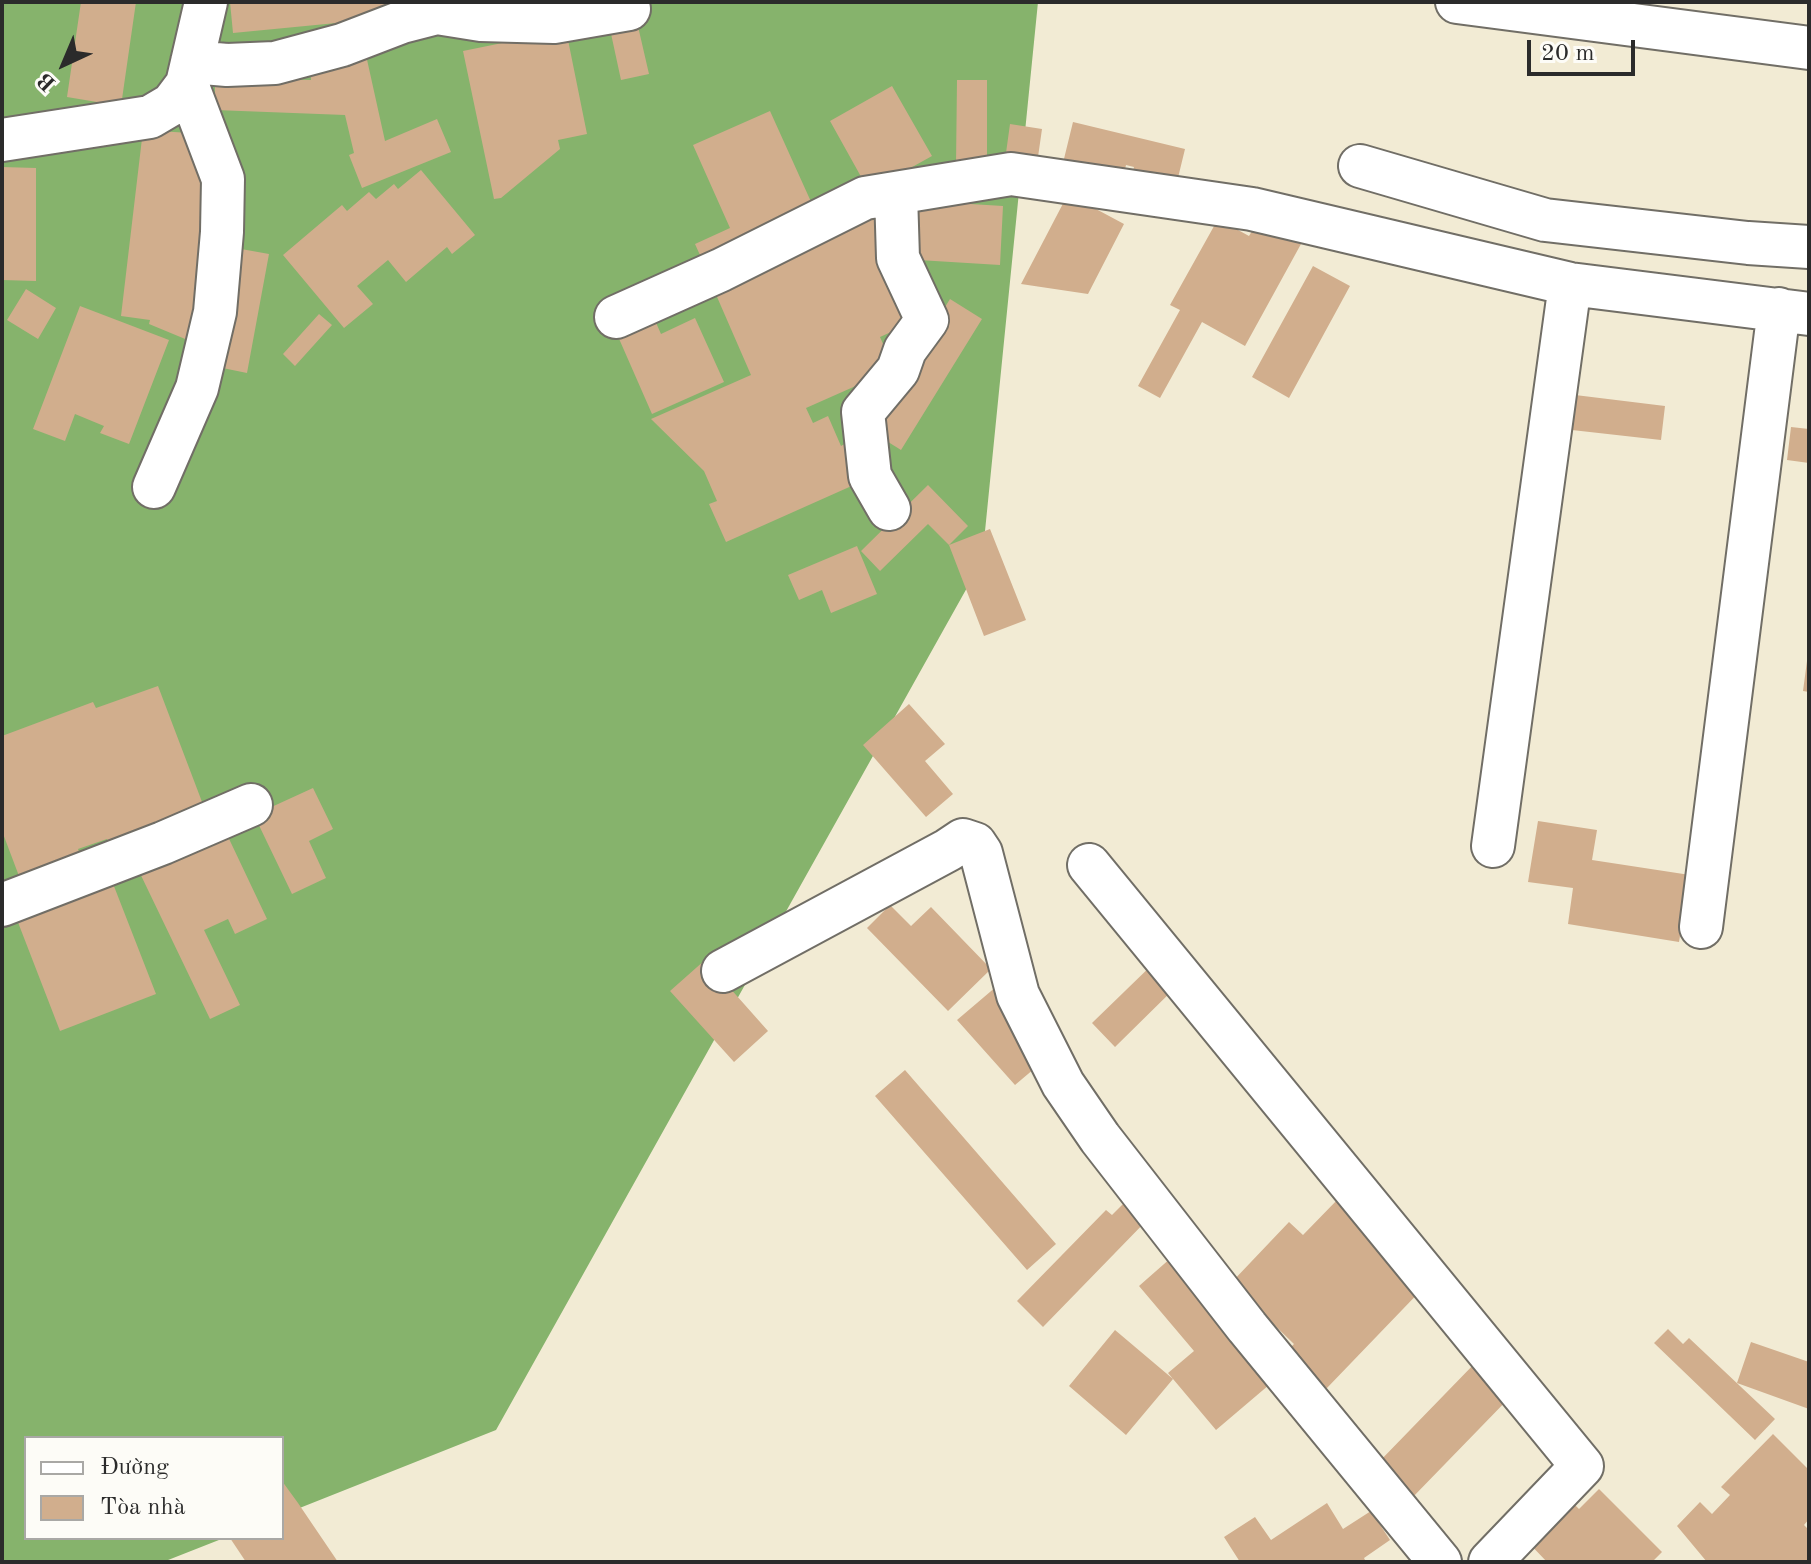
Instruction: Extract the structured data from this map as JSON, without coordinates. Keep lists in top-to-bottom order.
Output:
{
  "legend": ["Đường", "Tòa nhà"],
  "scale_bar": "20 m",
  "north": "bottom left"
}
